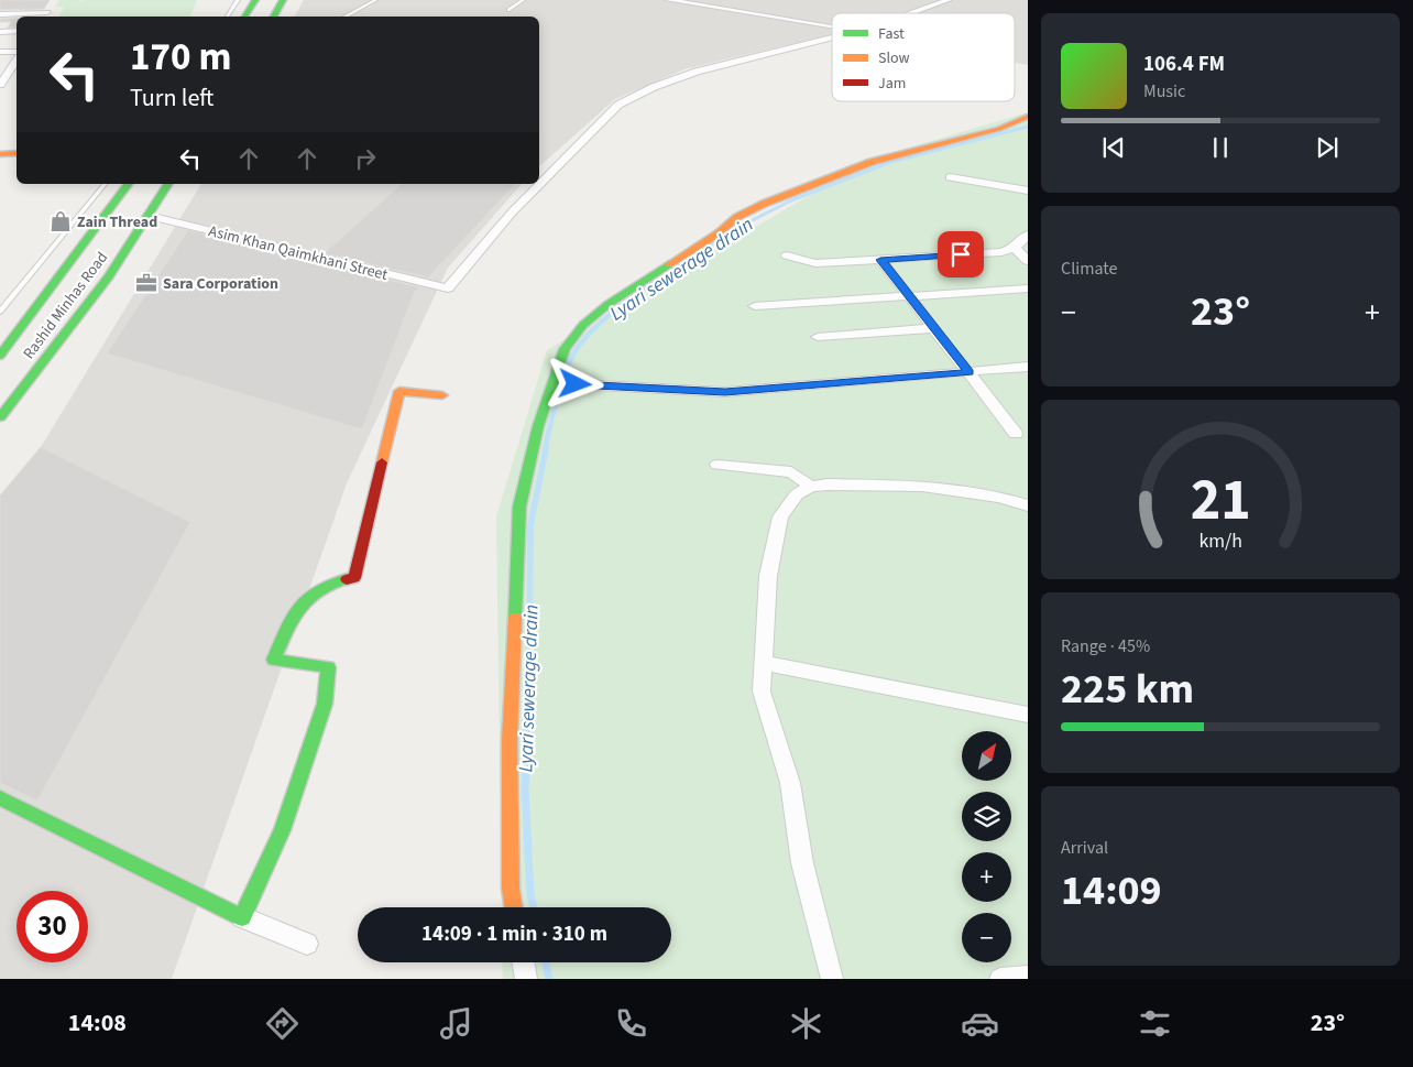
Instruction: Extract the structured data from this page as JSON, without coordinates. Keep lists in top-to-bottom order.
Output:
{
  "streets": {
    "street": ["Asim Khan Qaimkhani Street", "Rashid Minhas Road"]
  },
  "crossings": [
    ["Asim Khan Qaimkhani Street", "Rashid Minhas Road"]
  ],
  "water": ["Lyari sewerage drain"],
  "places": {
    "shop": ["Zain Thread"],
    "office": ["Sara Corporation"]
  },
  "legend": ["Fast", "Slow", "Jam"],
  "north": "top right",
  "page": {
    "turn": ["170 m", "Turn left"],
    "song": ["106.4 FM", "Music"],
    "tile": [
      "Climate",
      ["Range · 45%", "225 km"],
      ["Arrival", "14:09"]
    ],
    "heat": ["−", "23°", "+"],
    "map_buttons": ["+", "−"],
    "limit": "30",
    "trip": "14:09 · 1 min · 310 m",
    "tabs": ["14:08", "23°"],
    "gauge": ["21", "km/h"]
  }
}
